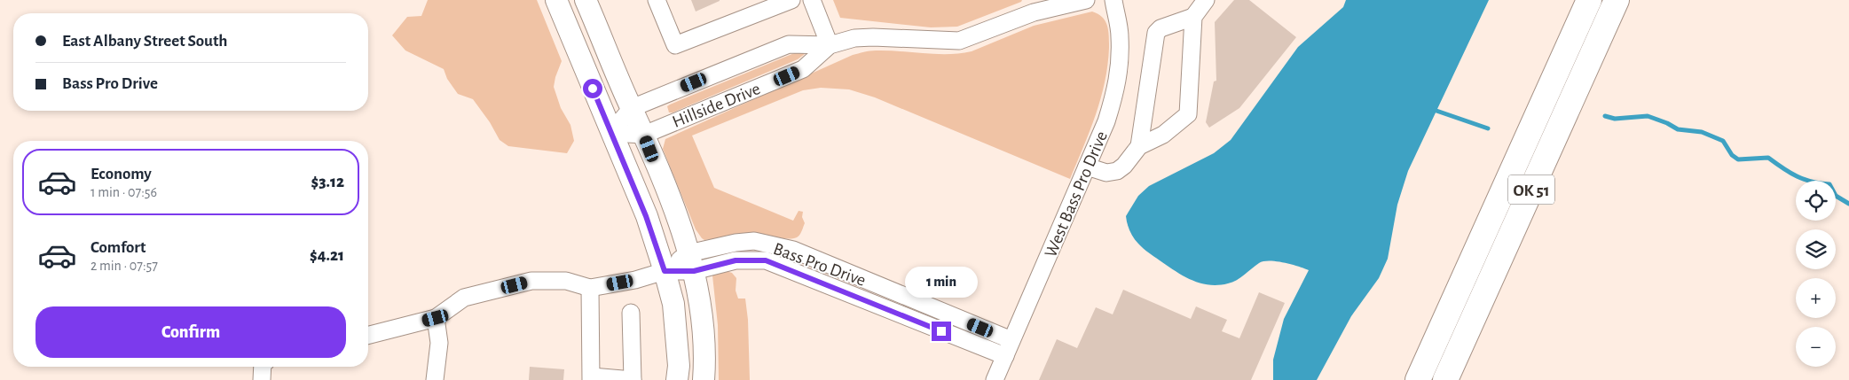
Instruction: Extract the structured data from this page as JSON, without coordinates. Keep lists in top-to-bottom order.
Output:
{
  "streets": {
    "highway": ["OK 51"],
    "street": ["Hillside Drive", "West Bass Pro Drive", "Bass Pro Drive"]
  },
  "crossings": [
    ["West Bass Pro Drive", "Bass Pro Drive"]
  ],
  "page": {
    "banner": ["East Albany Street South", "Bass Pro Drive"],
    "list": [
      {
        "name": "Economy",
        "note": "1 min · 07:56",
        "value": "$3.12"
      },
      {
        "name": "Comfort",
        "note": "2 min · 07:57",
        "value": "$4.21"
      }
    ],
    "map_buttons": ["+", "−"],
    "bubble": "1 min",
    "buttons": "Confirm"
  }
}
